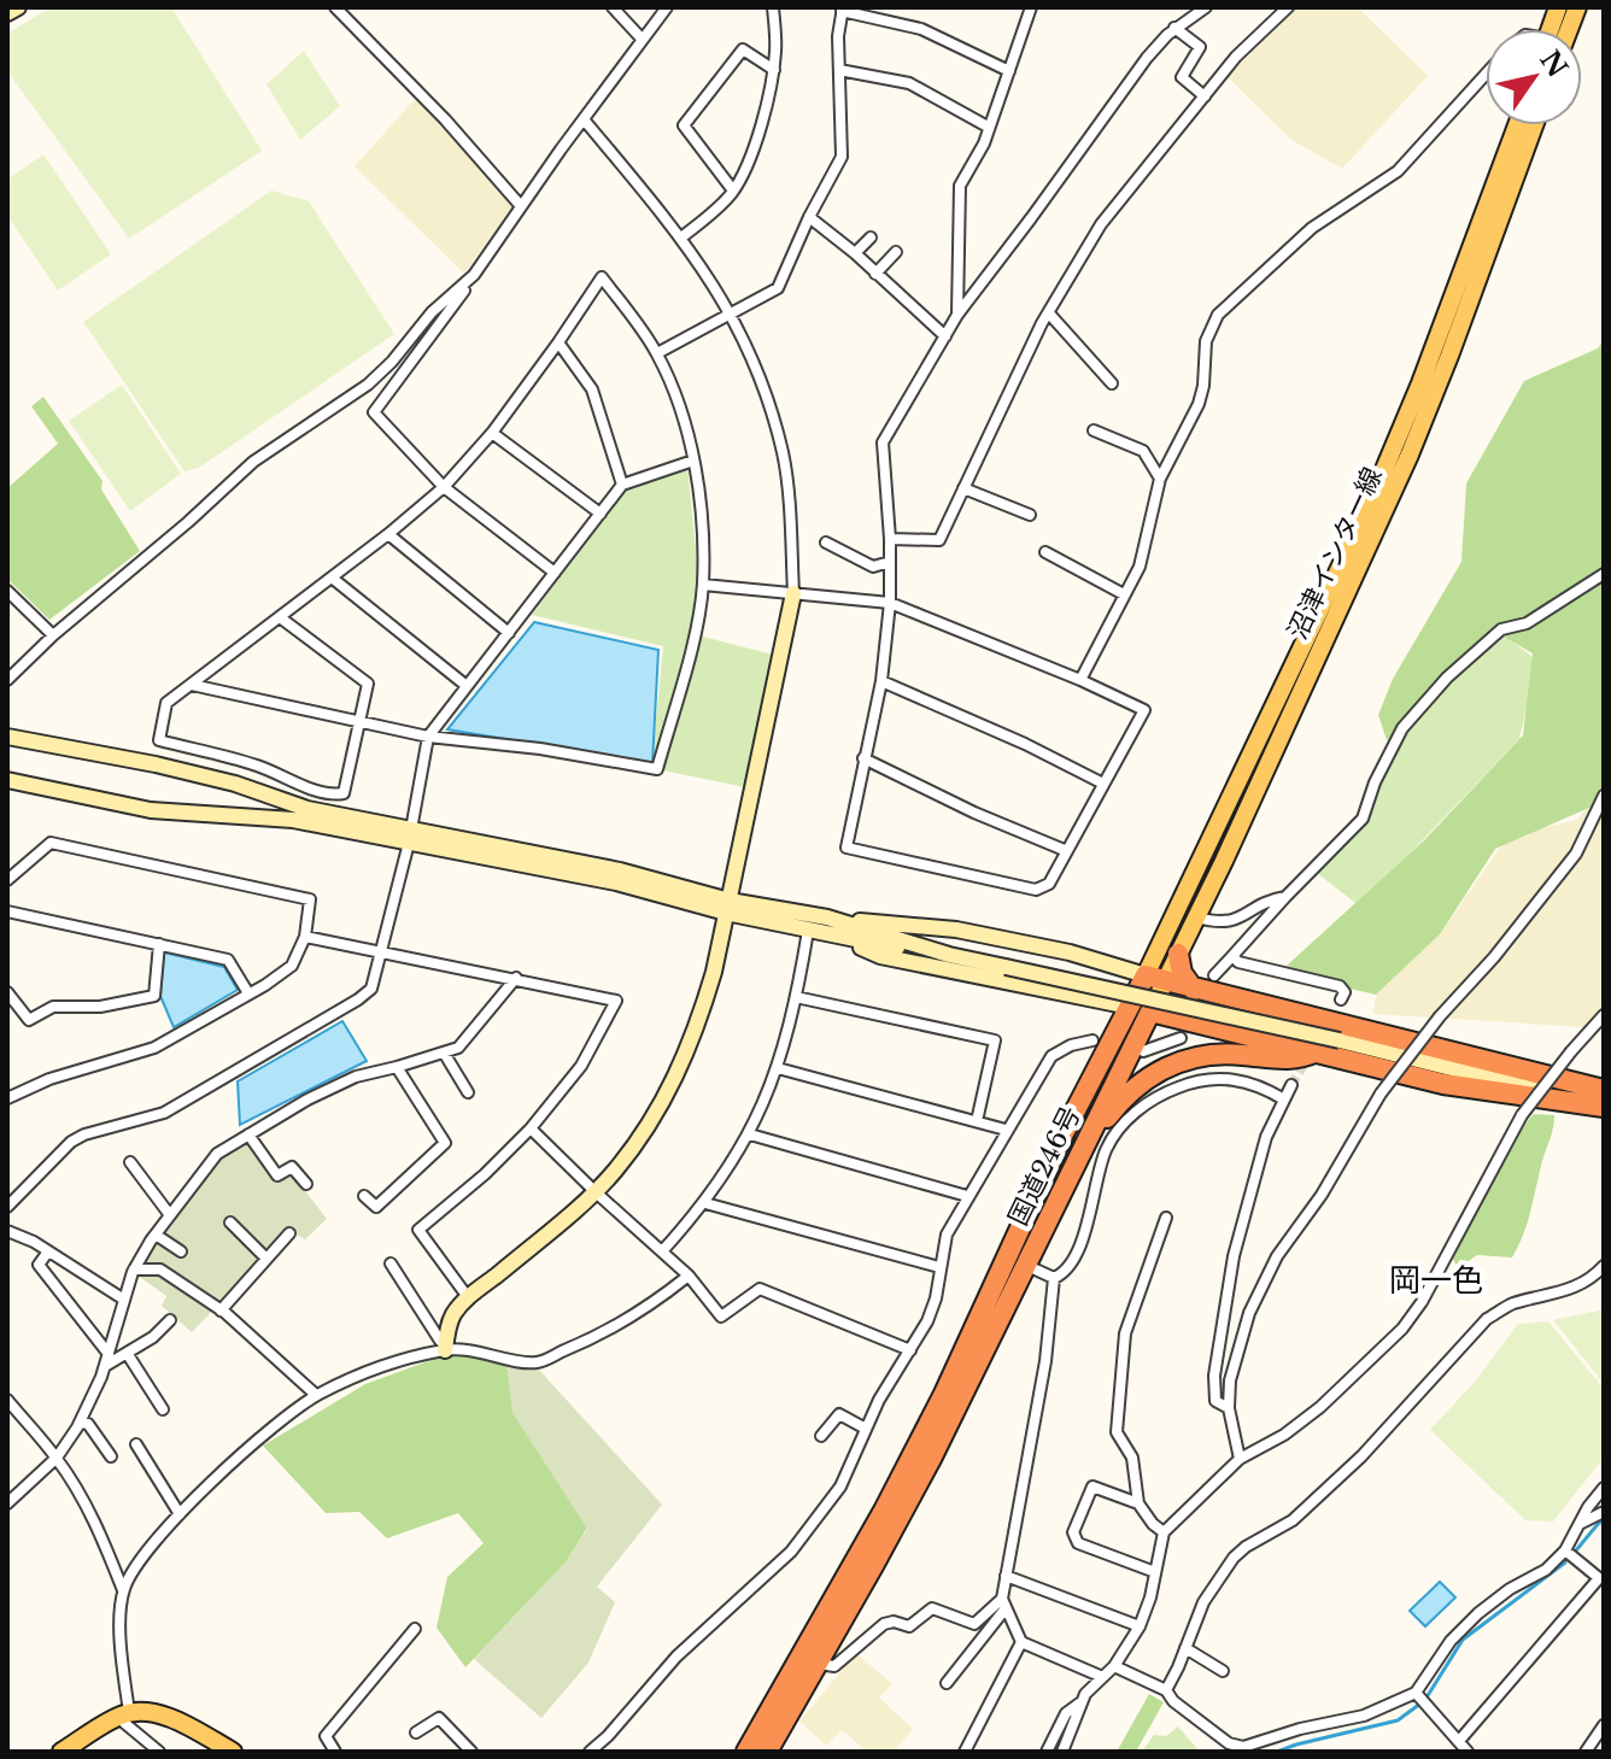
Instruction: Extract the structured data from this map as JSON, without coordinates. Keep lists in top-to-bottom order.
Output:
{
  "streets": {
    "highway": ["国道246号"],
    "main road": ["沼津インター線"]
  },
  "crossings": [
    ["沼津インター線", "国道246号"]
  ],
  "districts": ["岡一色"],
  "north": "top right"
}
